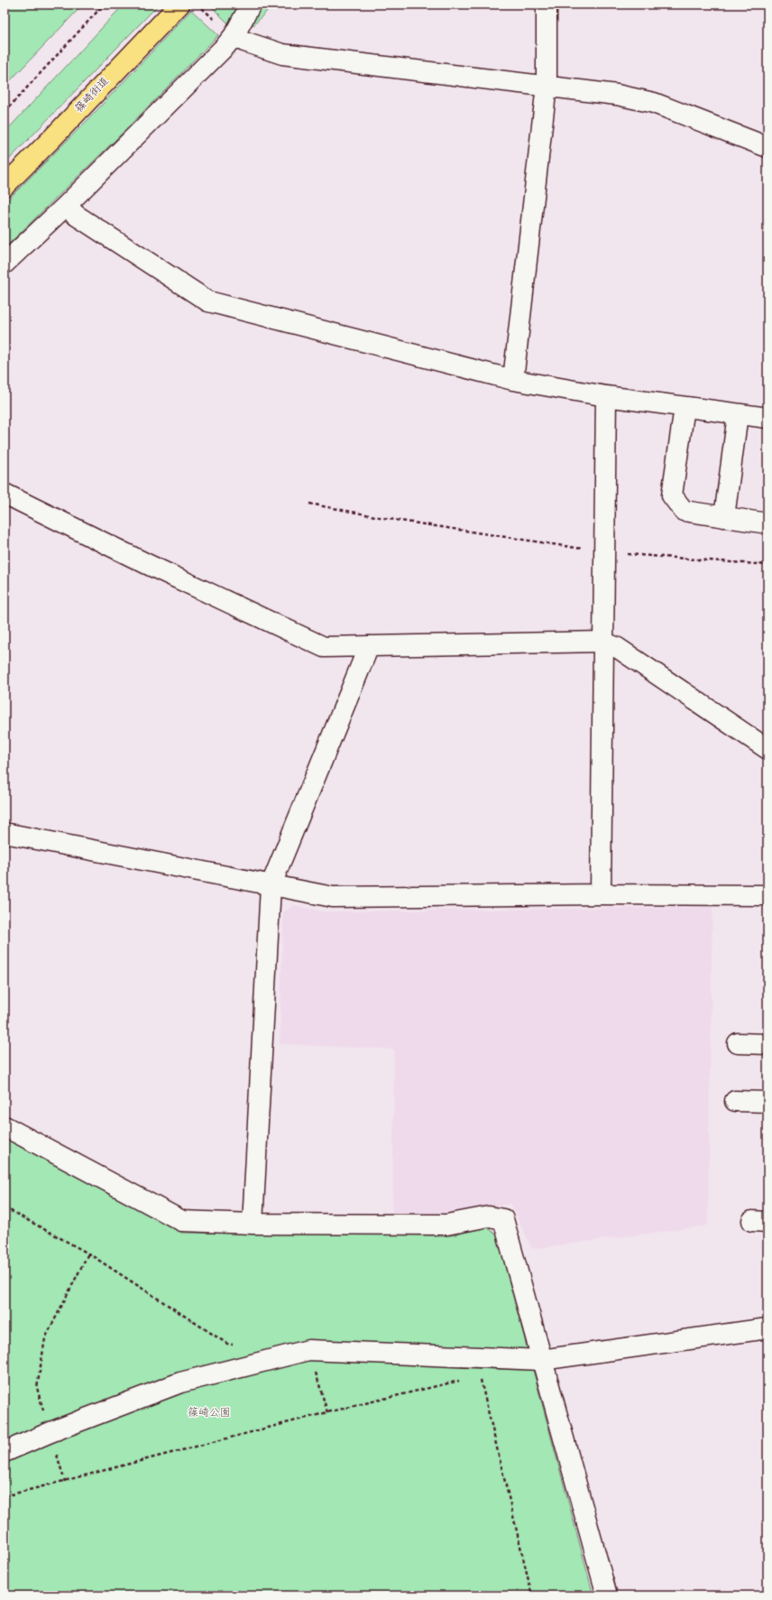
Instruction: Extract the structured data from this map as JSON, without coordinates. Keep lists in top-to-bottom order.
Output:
{
  "streets": {
    "main road": ["篠崎街道"]
  },
  "parks": ["篠崎公園"]
}
